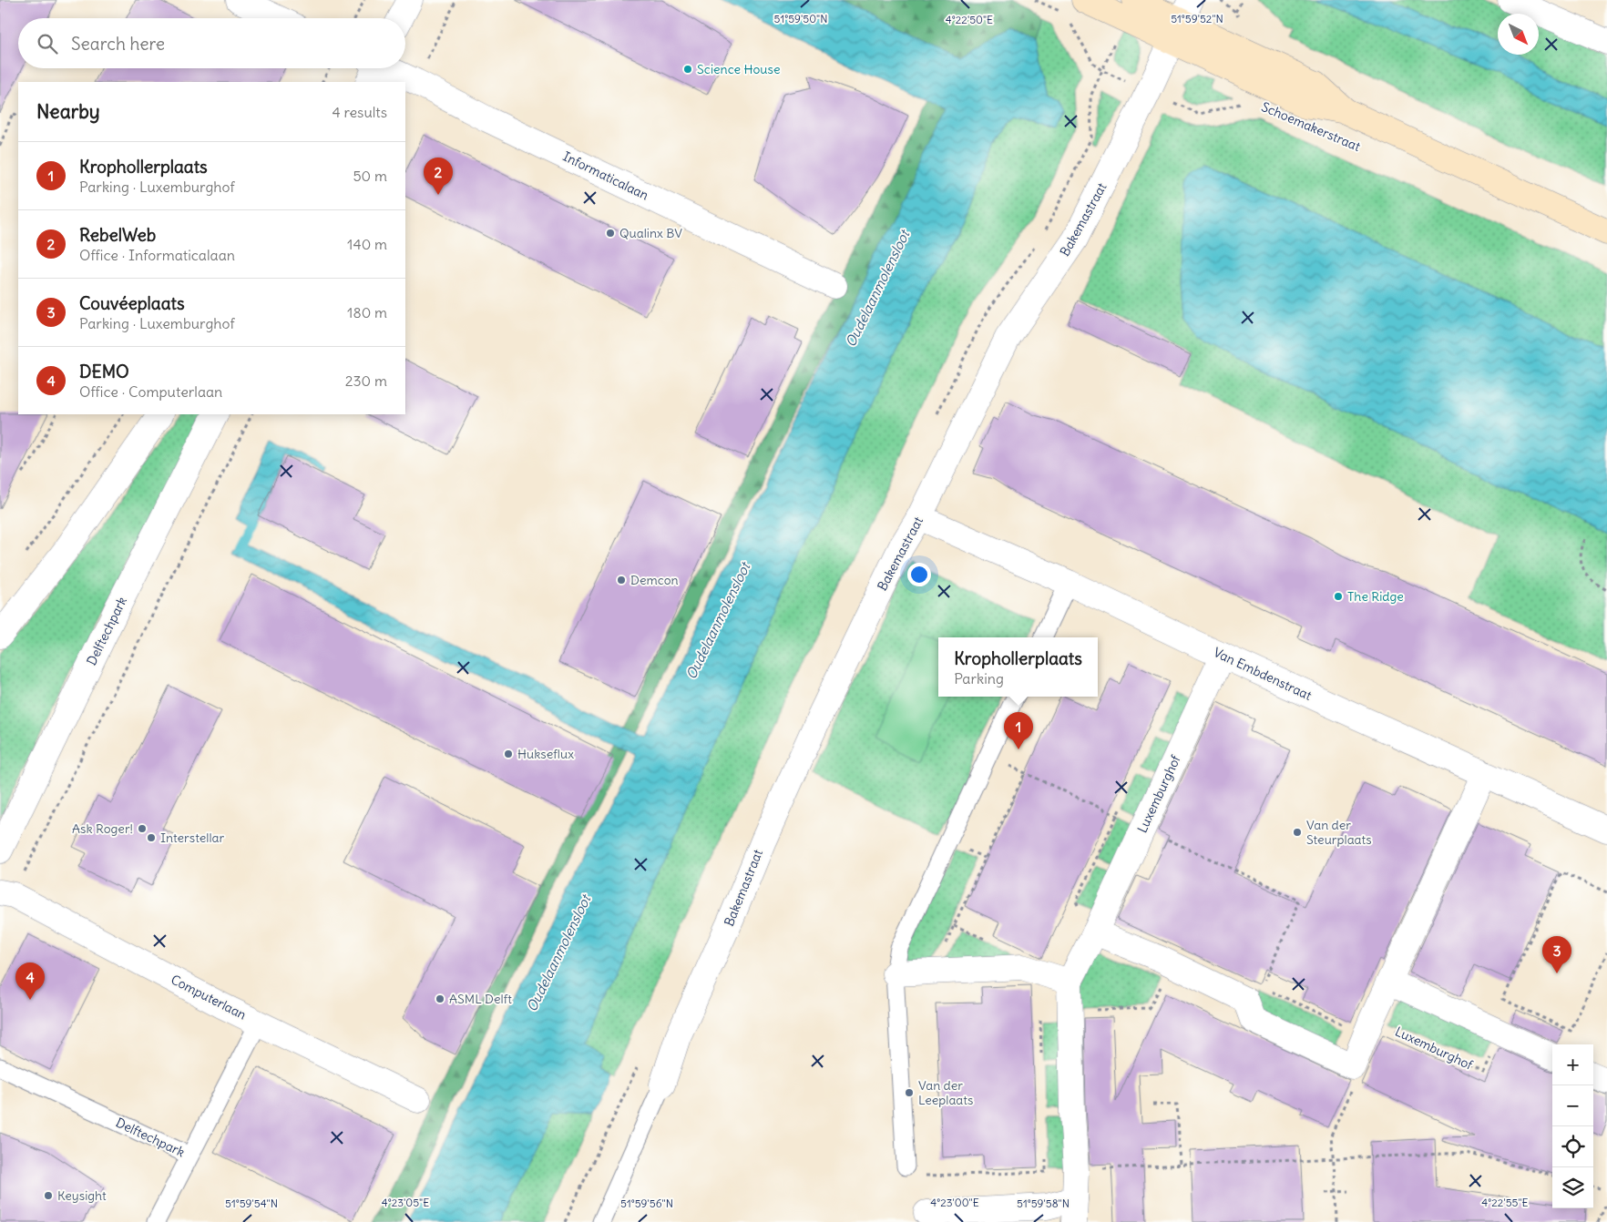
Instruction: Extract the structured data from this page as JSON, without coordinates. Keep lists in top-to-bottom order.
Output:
{
  "streets": {
    "street": [
      "Informaticalaan",
      "Bakemastraat",
      "Delftechpark",
      "Van Embdenstraat",
      "Luxemburghof",
      "Computerlaan"
    ]
  },
  "crossings": [
    ["Bakemastraat", "Van Embdenstraat"],
    ["Delftechpark", "Computerlaan"],
    ["Van Embdenstraat", "Luxemburghof"]
  ],
  "water": ["Oudelaanmolensloot"],
  "places": [
    "Science House",
    "Qualinx BV",
    "Demcon",
    "The Ridge",
    "Hukseflux",
    "Ask Roger!",
    "Van der Steurplaats",
    "Interstellar",
    "ASML Delft",
    "Van der Leeplaats",
    "Keysight"
  ],
  "north": "bottom right",
  "page": {
    "search": "Search here",
    "heading": ["Nearby", "4 results"],
    "list": [
      {
        "mark": "1",
        "name": "Krophollerplaats",
        "note": "Parking · Luxemburghof",
        "value": "50 m"
      },
      {
        "mark": "2",
        "name": "RebelWeb",
        "note": "Office · Informaticalaan",
        "value": "140 m"
      },
      {
        "mark": "3",
        "name": "Couvéeplaats",
        "note": "Parking · Luxemburghof",
        "value": "180 m"
      },
      {
        "mark": "4",
        "name": "DEMO",
        "note": "Office · Computerlaan",
        "value": "230 m"
      }
    ],
    "pins": [
      "2",
      "1",
      "3",
      "4"
    ],
    "popup": ["Krophollerplaats", "Parking"],
    "map_buttons": ["+", "−"]
  },
  "coordinates": [
    "51°59'50\"N",
    "51°59'52\"N",
    "4°22'50\"E",
    "4°23'05\"E",
    "4°23'00\"E",
    "4°22'55\"E",
    "51°59'54\"N",
    "51°59'56\"N",
    "51°59'58\"N"
  ]
}
